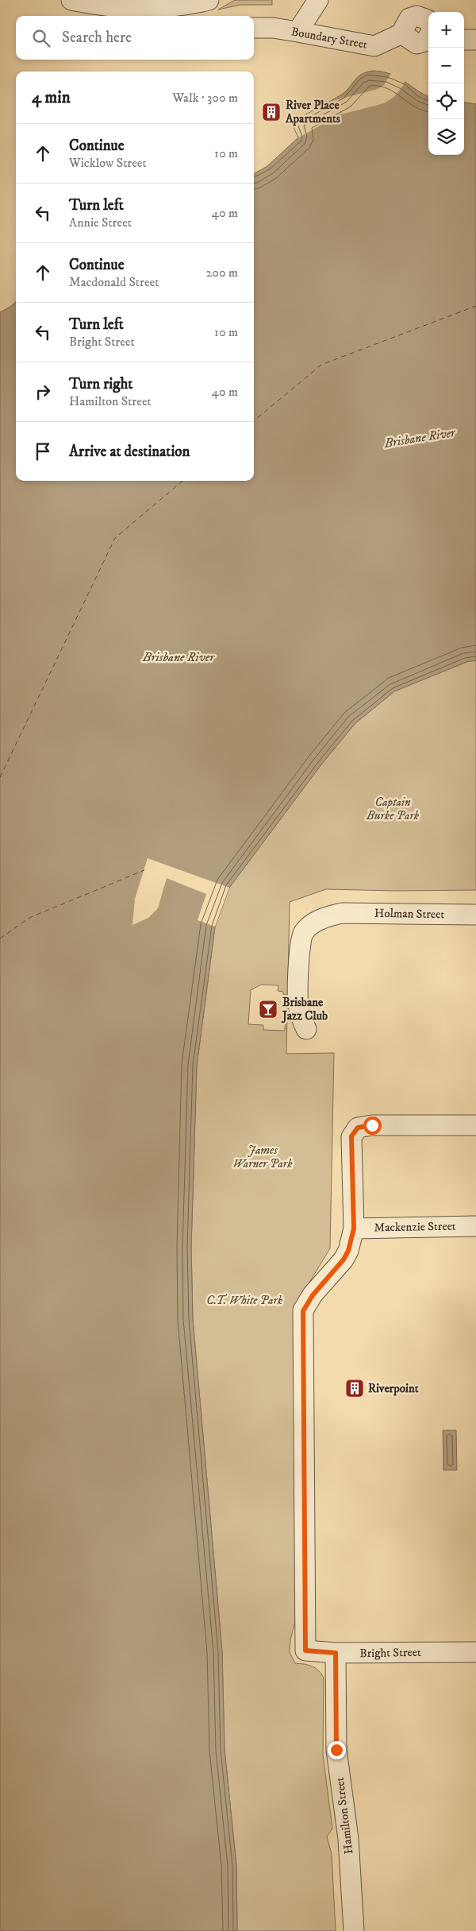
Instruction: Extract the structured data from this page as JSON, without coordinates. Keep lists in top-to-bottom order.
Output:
{
  "streets": {
    "street": [
      "Boundary Street",
      "Holman Street",
      "Mackenzie Street",
      "Bright Street",
      "Hamilton Street"
    ]
  },
  "crossings": [
    ["Mackenzie Street", "Bright Street"],
    ["Bright Street", "Hamilton Street"]
  ],
  "water": ["Brisbane River"],
  "parks": ["Captain Burke Park", "James Warner Park", "C.T. White Park"],
  "places": {
    "building": ["River Place Apartments", "Riverpoint"],
    "bar": ["Brisbane Jazz Club"]
  },
  "page": {
    "map_buttons": ["+", "−"],
    "search": "Search here",
    "heading": ["4 min", "Walk · 300 m"],
    "list": [
      ["Continue", "Wicklow Street", "10 m"],
      ["Turn left", "Annie Street", "40 m"],
      ["Continue", "Macdonald Street", "200 m"],
      ["Turn left", "Bright Street", "10 m"],
      ["Turn right", "Hamilton Street", "40 m"],
      "Arrive at destination"
    ]
  }
}
